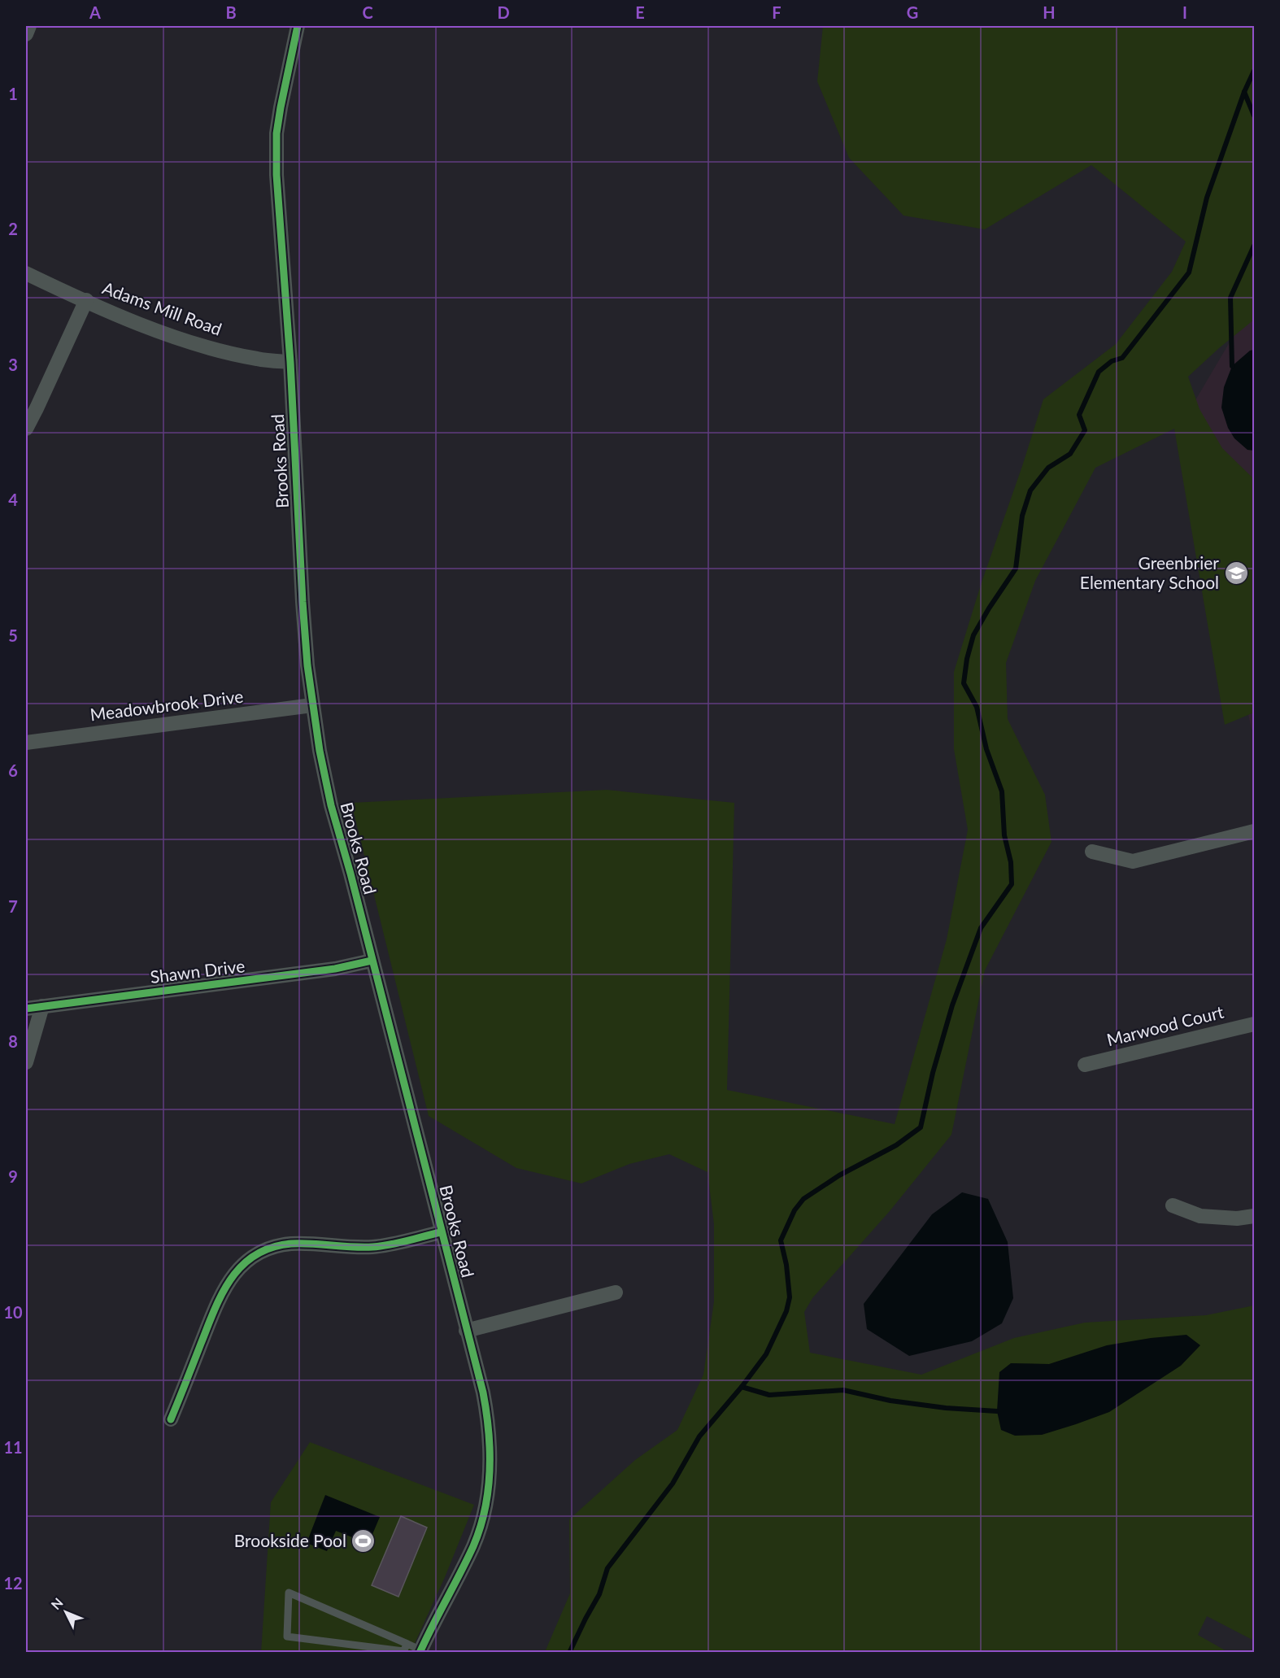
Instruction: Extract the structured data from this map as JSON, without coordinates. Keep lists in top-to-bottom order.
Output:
{
  "streets": {
    "street": [
      "Adams Mill Road",
      "Brooks Road",
      "Meadowbrook Drive",
      "Shawn Drive",
      "Marwood Court"
    ]
  },
  "crossings": [
    ["Adams Mill Road", "Brooks Road"],
    ["Brooks Road", "Meadowbrook Drive"],
    ["Brooks Road", "Shawn Drive"]
  ],
  "places": {
    "school or university": ["Greenbrier Elementary School"],
    "sports": ["Brookside Pool"]
  },
  "north": "top left",
  "grid": {
    "columns": [
      "A",
      "B",
      "C",
      "D",
      "E",
      "F",
      "G",
      "H",
      "I"
    ],
    "rows": [
      "1",
      "2",
      "3",
      "4",
      "5",
      "6",
      "7",
      "8",
      "9",
      "10",
      "11",
      "12"
    ]
  }
}
